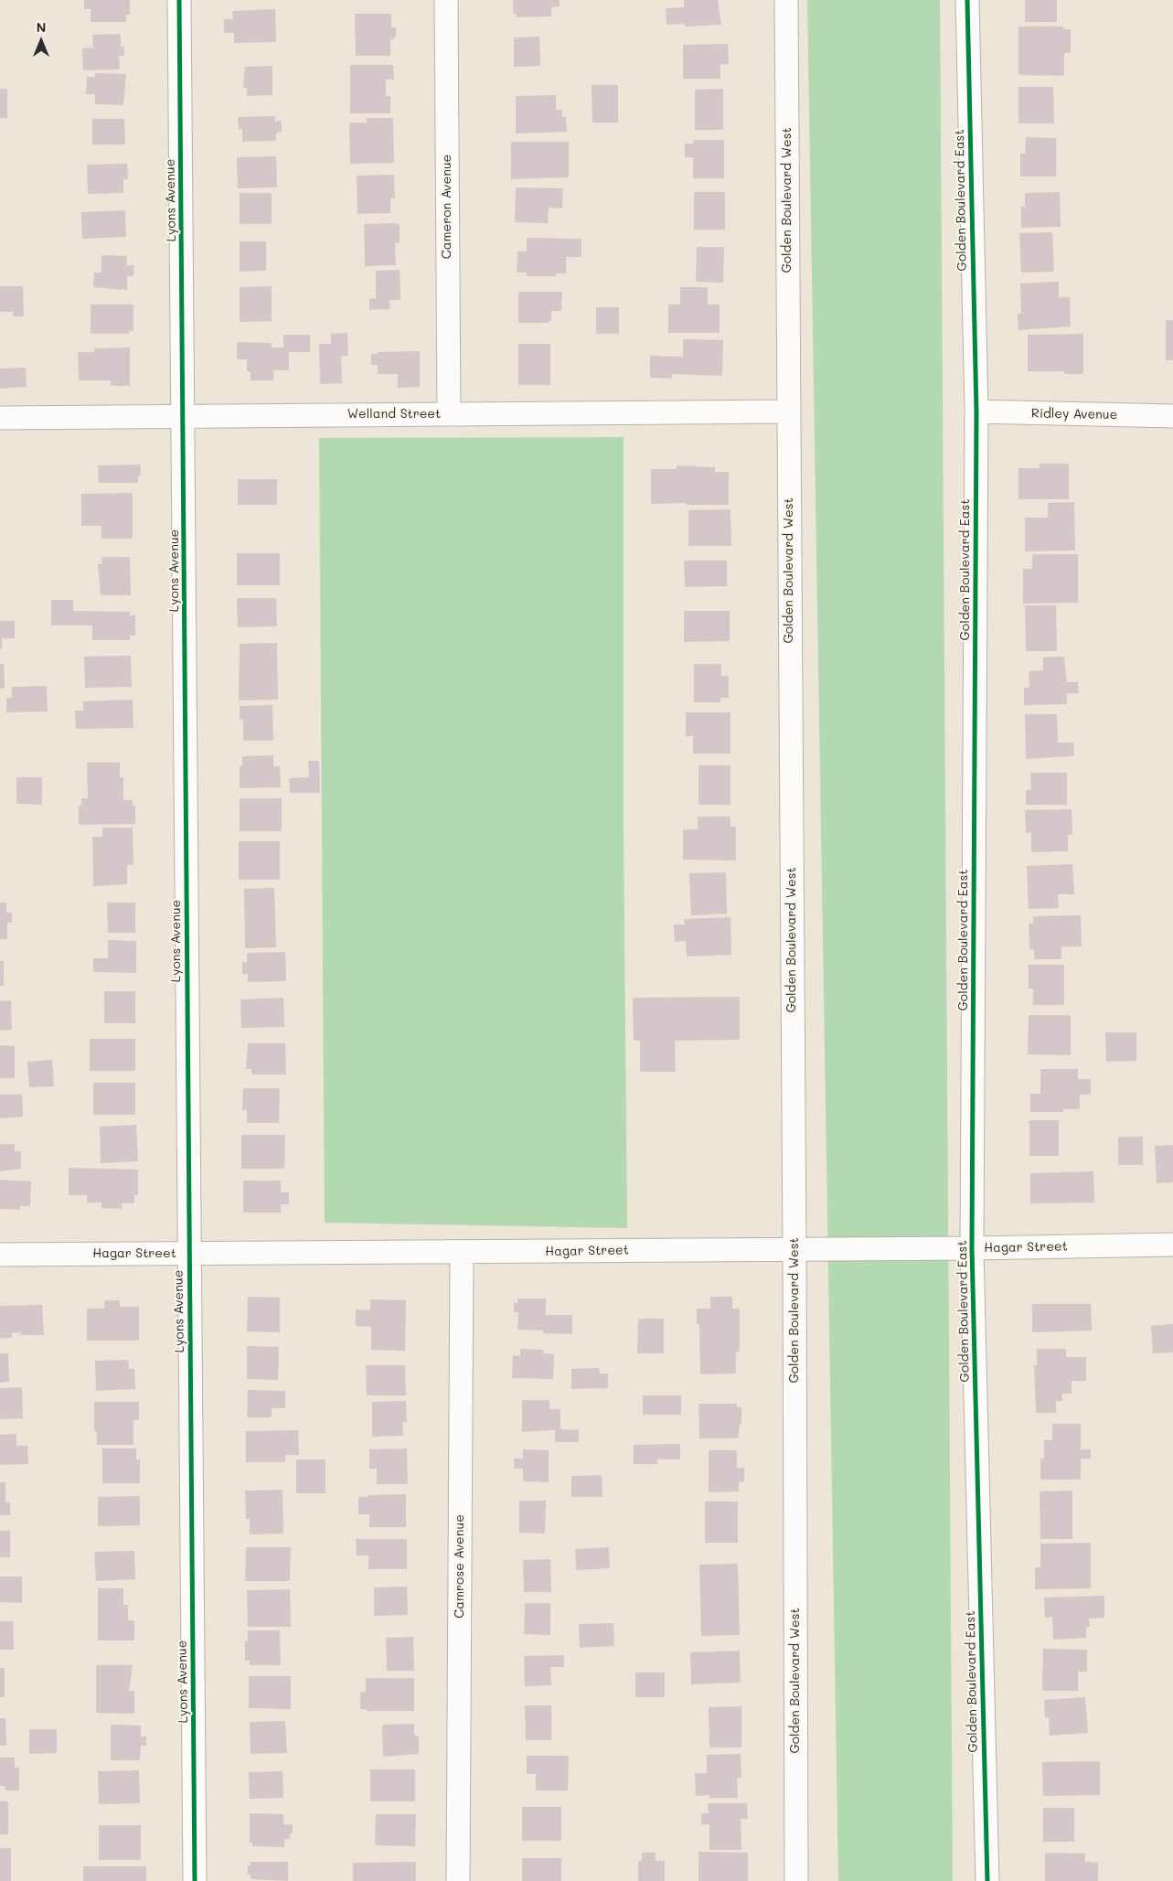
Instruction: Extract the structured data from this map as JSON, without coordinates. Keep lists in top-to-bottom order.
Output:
{
  "streets": {
    "street": [
      "Lyons Avenue",
      "Golden Boulevard West",
      "Golden Boulevard East",
      "Cameron Avenue",
      "Welland Street",
      "Ridley Avenue",
      "Hagar Street",
      "Camrose Avenue"
    ]
  },
  "crossings": [
    ["Lyons Avenue", "Welland Street"],
    ["Lyons Avenue", "Hagar Street"],
    ["Golden Boulevard West", "Welland Street"],
    ["Golden Boulevard West", "Hagar Street"],
    ["Golden Boulevard East", "Ridley Avenue"],
    ["Golden Boulevard East", "Hagar Street"],
    ["Cameron Avenue", "Welland Street"],
    ["Hagar Street", "Camrose Avenue"]
  ],
  "north": "top"
}
